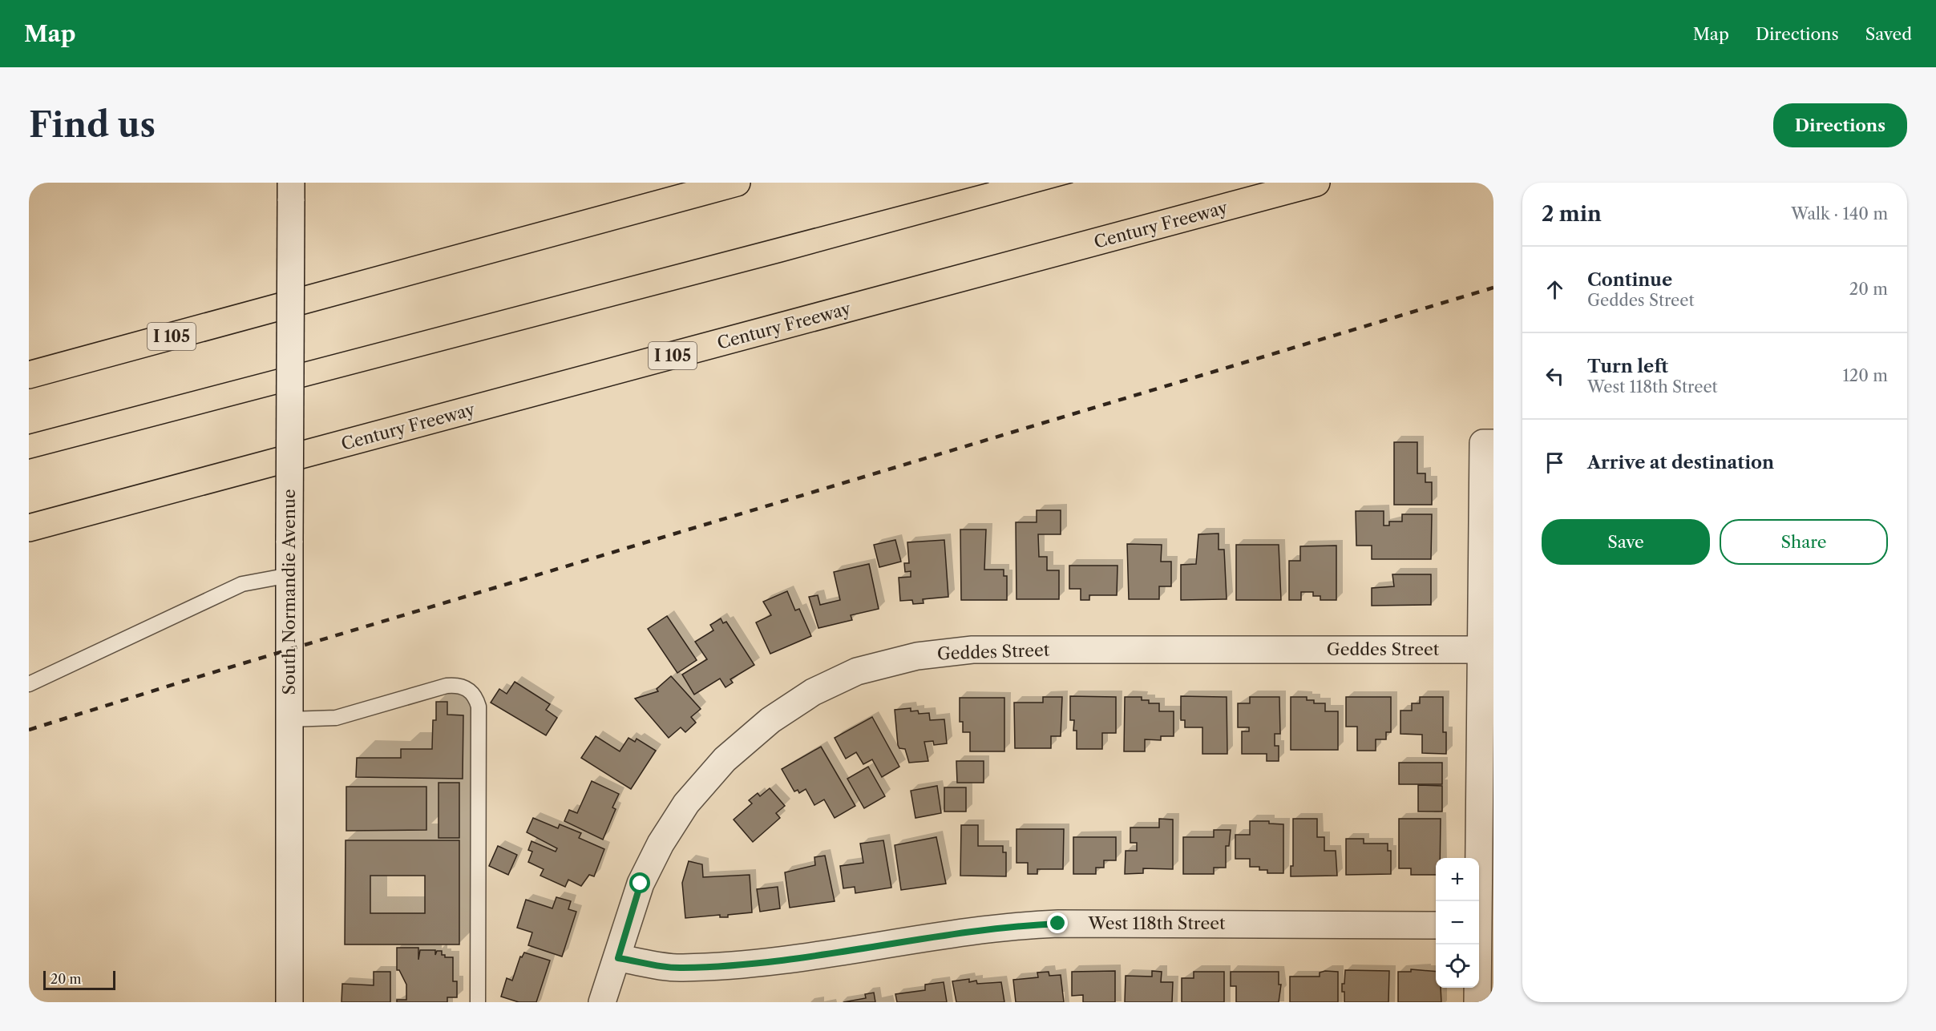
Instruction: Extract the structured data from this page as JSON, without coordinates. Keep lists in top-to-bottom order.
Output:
{
  "streets": {
    "highway": ["Century Freeway", "I 105"],
    "street": ["South Normandie Avenue", "Geddes Street", "West 118th Street"]
  },
  "crossings": [
    ["Geddes Street", "West 118th Street"]
  ],
  "scale_bar": "20 m",
  "page": {
    "header": "Map",
    "nav": ["Map", "Directions", "Saved"],
    "buttons": [
      "Directions",
      ["Save", "Share"]
    ],
    "title": "Find us",
    "heading": ["2 min", "Walk · 140 m"],
    "list": [
      ["Continue", "Geddes Street", "20 m"],
      ["Turn left", "West 118th Street", "120 m"],
      "Arrive at destination"
    ],
    "map_buttons": ["+", "−"],
    "scale": "20 m"
  }
}
